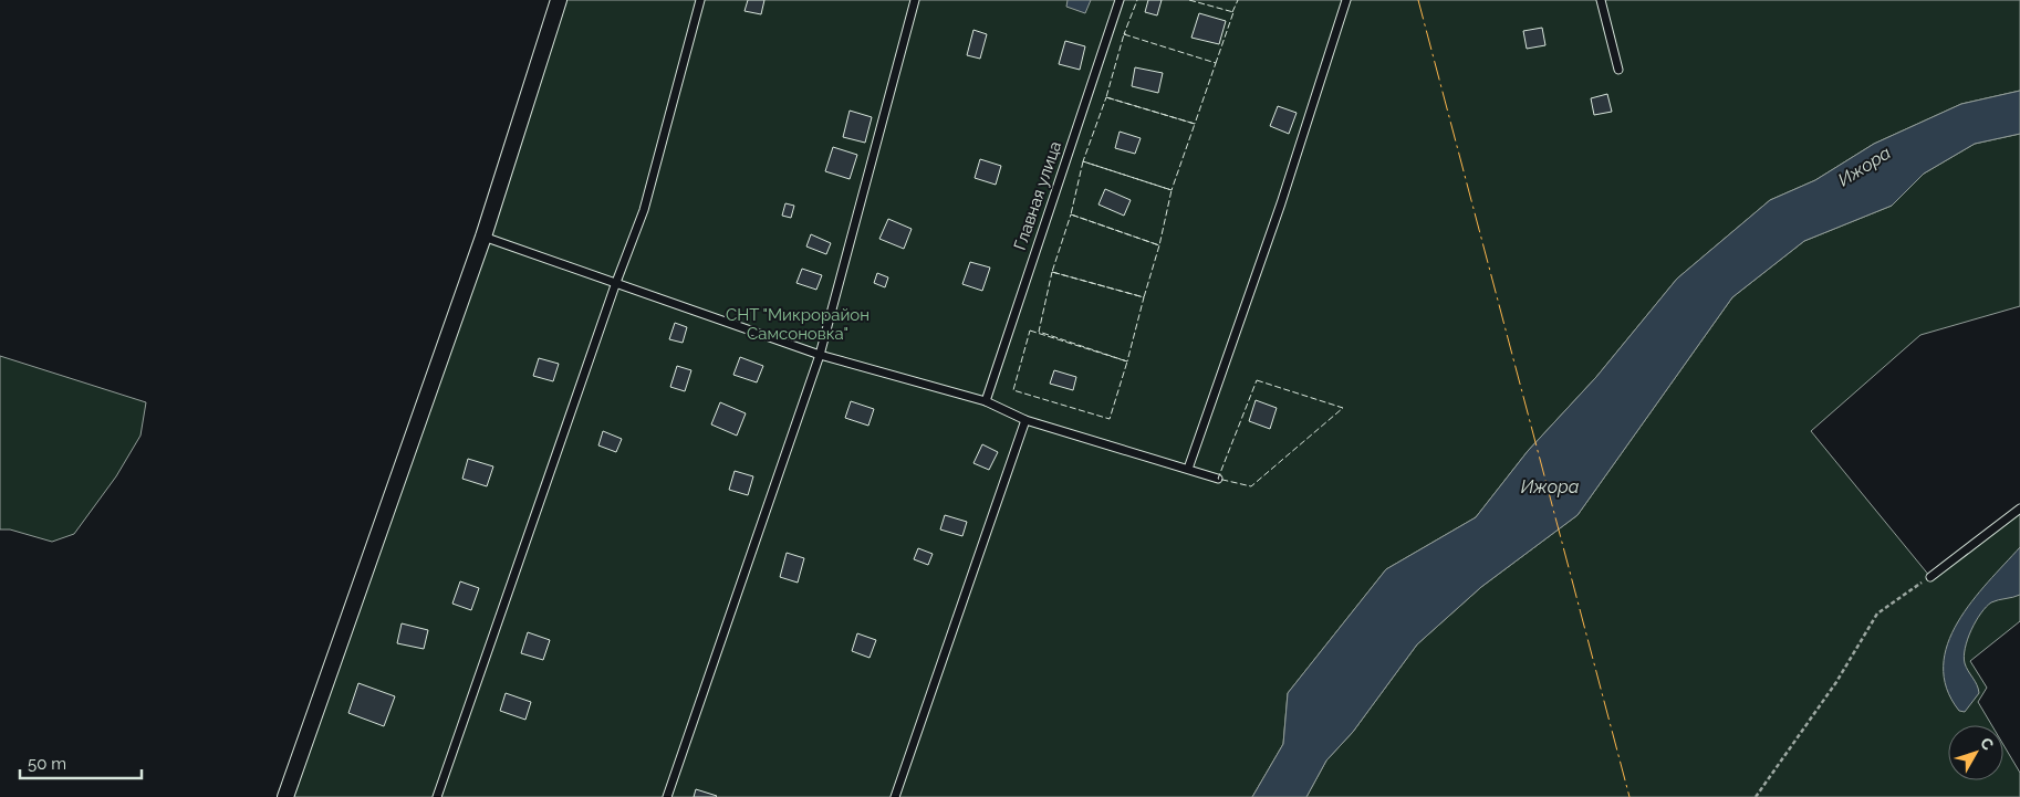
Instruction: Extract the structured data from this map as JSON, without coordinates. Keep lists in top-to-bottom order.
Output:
{
  "streets": {
    "lane": ["Главная улица"]
  },
  "water": ["Ижора"],
  "parks": ["СНТ \"Микрорайон Самсоновка\""],
  "scale_bar": "50 m",
  "north": "top right"
}
